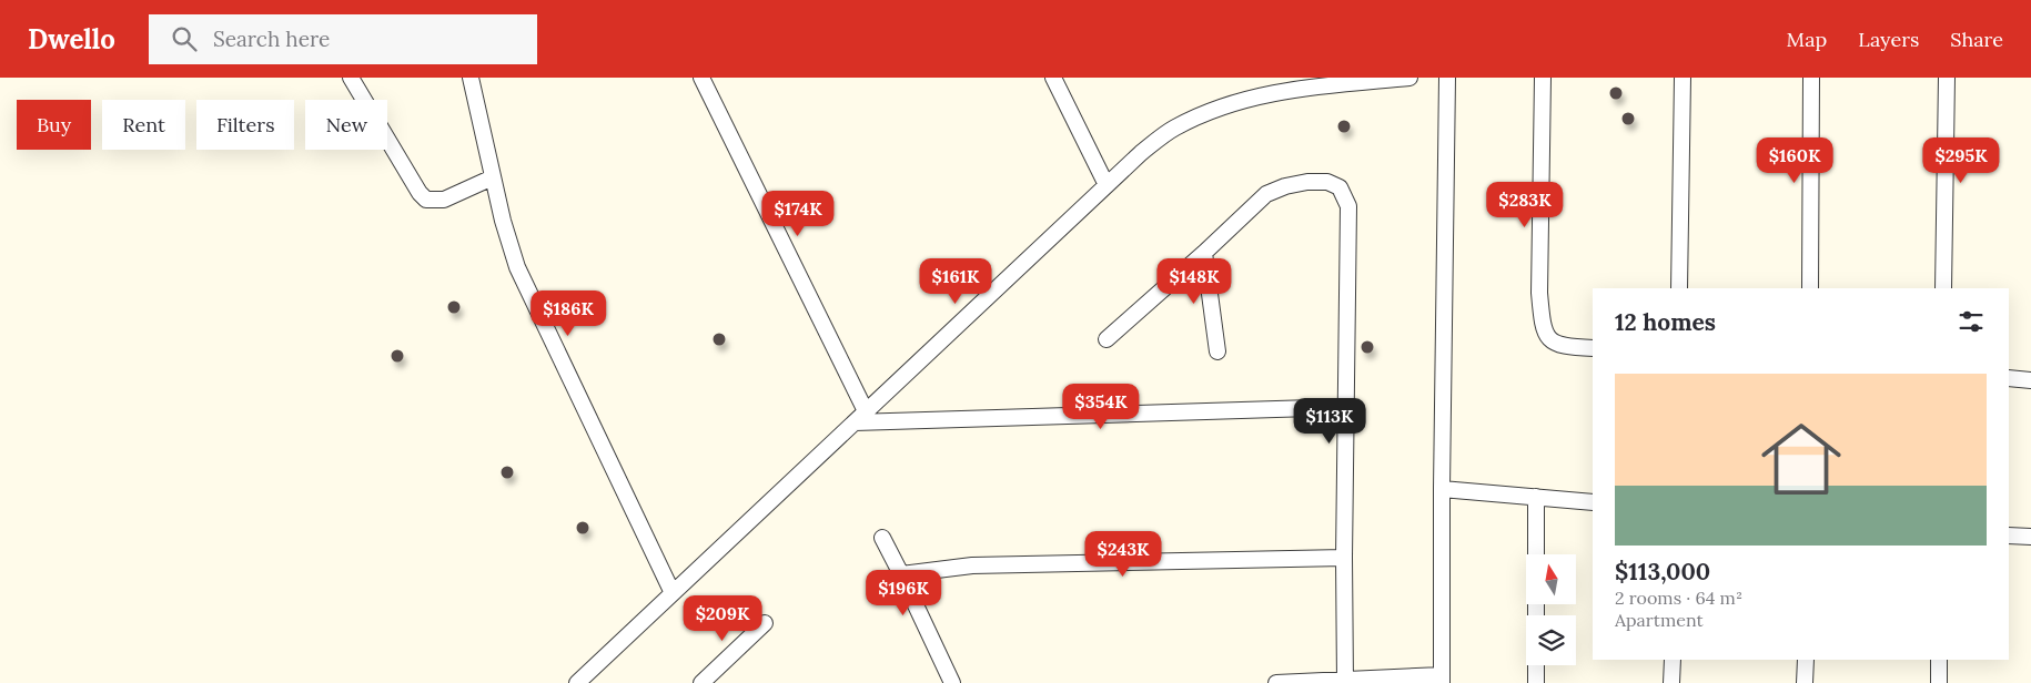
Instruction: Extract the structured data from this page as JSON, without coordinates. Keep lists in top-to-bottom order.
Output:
{
  "north": "top",
  "page": {
    "header": "Dwello",
    "search": "Search here",
    "nav": ["Map", "Layers", "Share"],
    "chip": [
      "Buy",
      "Rent",
      "Filters",
      "New"
    ],
    "price": [
      "$160K",
      "$295K",
      "$283K",
      "$174K",
      "$161K",
      "$148K",
      "$186K",
      "$354K",
      "$113K",
      "$243K",
      "$196K",
      "$209K"
    ],
    "heading": "12 homes",
    "list": [
      {
        "name": "$113,000",
        "note": "2 rooms · 64 m² · Apartment"
      }
    ]
  }
}
